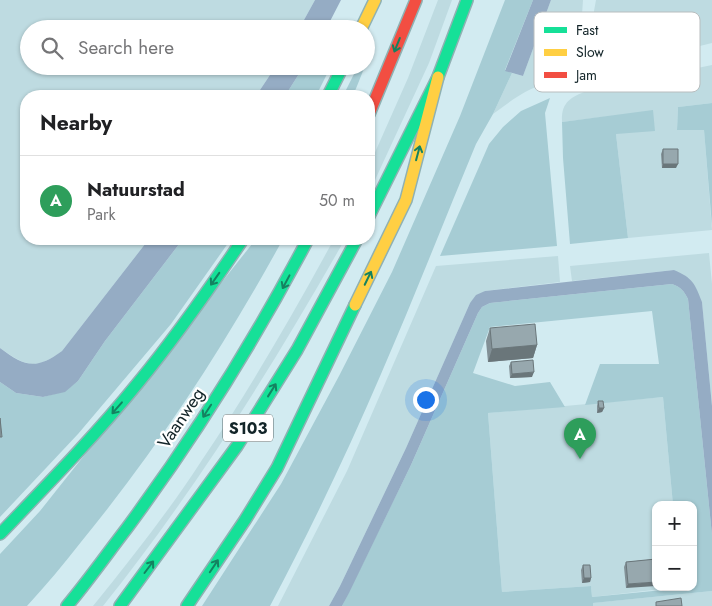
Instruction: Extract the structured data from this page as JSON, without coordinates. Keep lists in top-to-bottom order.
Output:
{
  "streets": {
    "highway": ["Vaanweg", "S103"]
  },
  "legend": ["Fast", "Slow", "Jam"],
  "page": {
    "search": "Search here",
    "heading": "Nearby",
    "list": [
      {
        "mark": "A",
        "name": "Natuurstad",
        "note": "Park",
        "value": "50 m"
      }
    ],
    "pins": "A",
    "map_buttons": ["+", "−"]
  }
}
